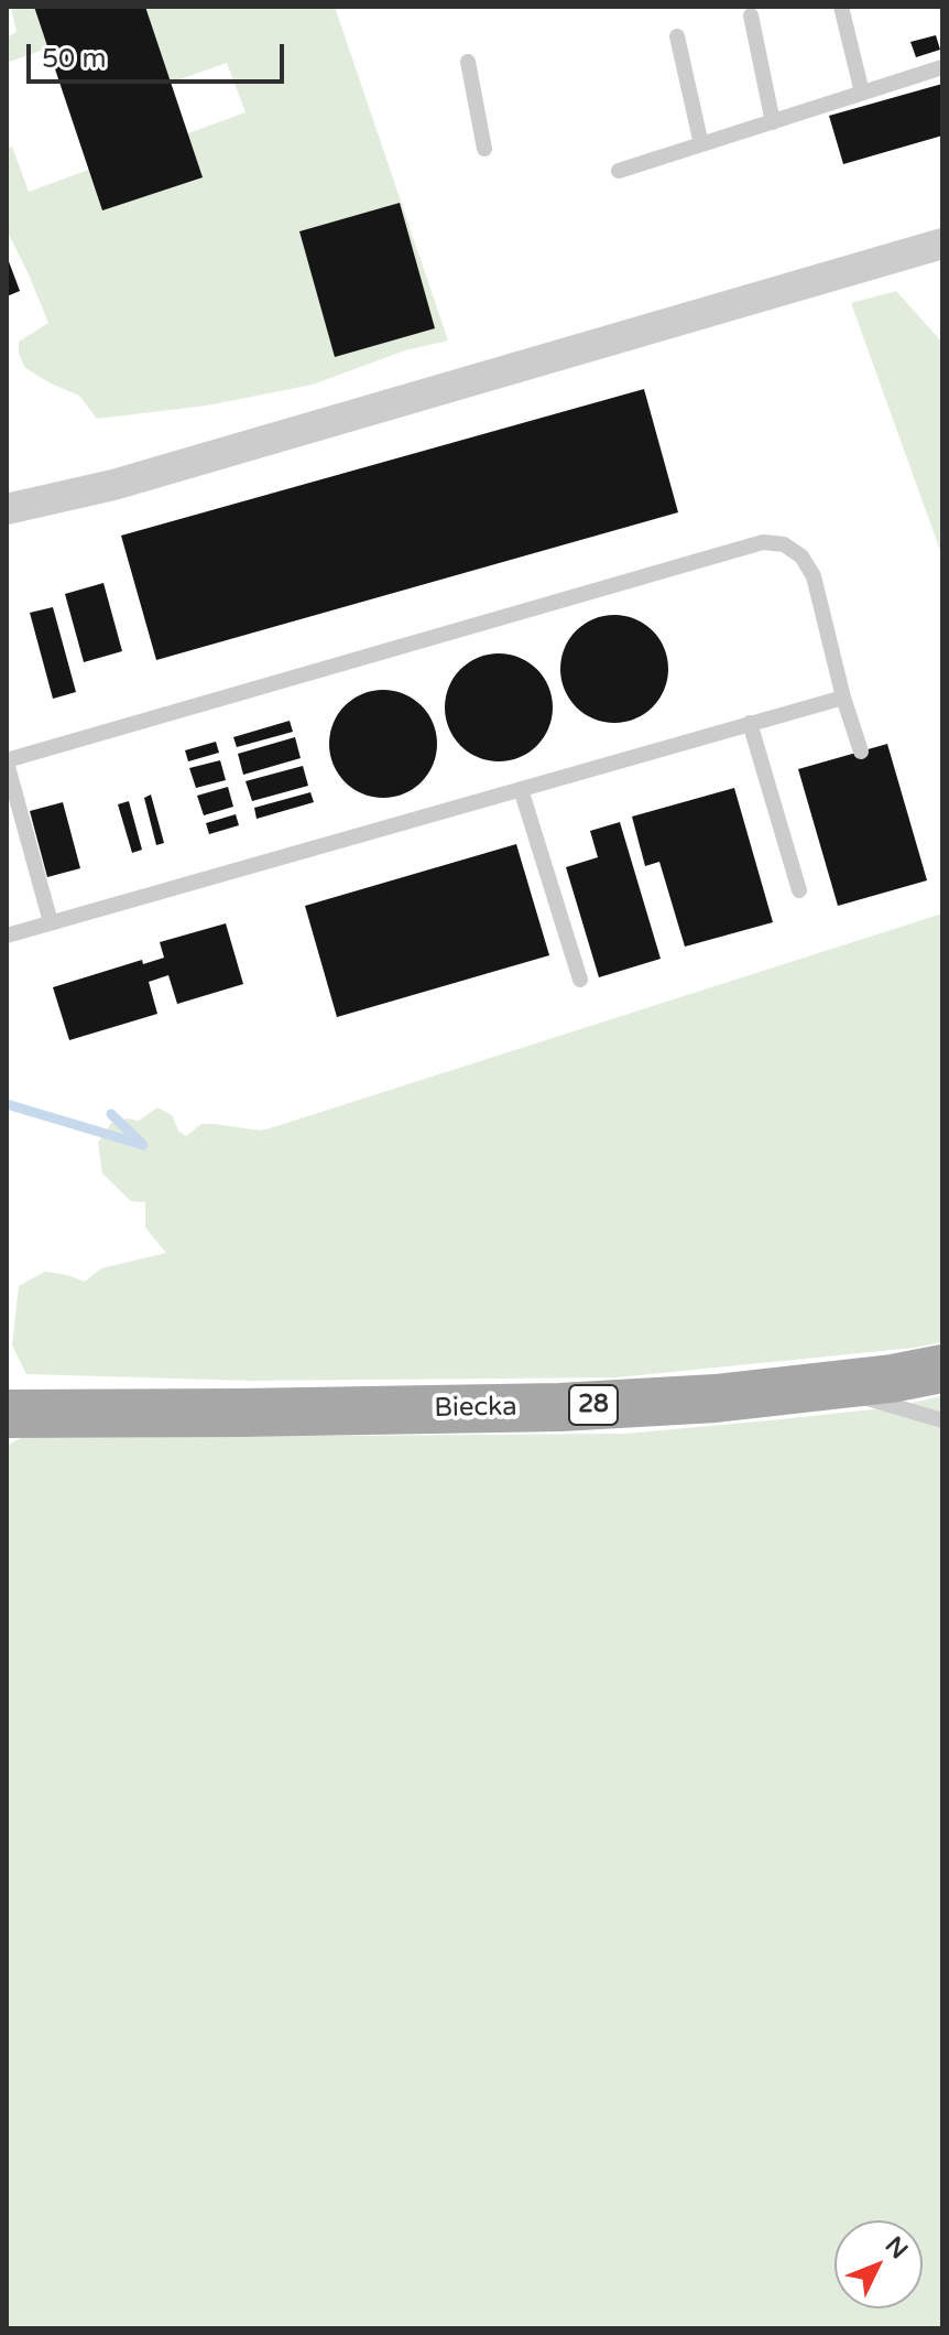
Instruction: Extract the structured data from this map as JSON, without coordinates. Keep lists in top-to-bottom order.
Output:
{
  "streets": {
    "main road": ["28", "Biecka"]
  },
  "scale_bar": "50 m",
  "north": "top right"
}
